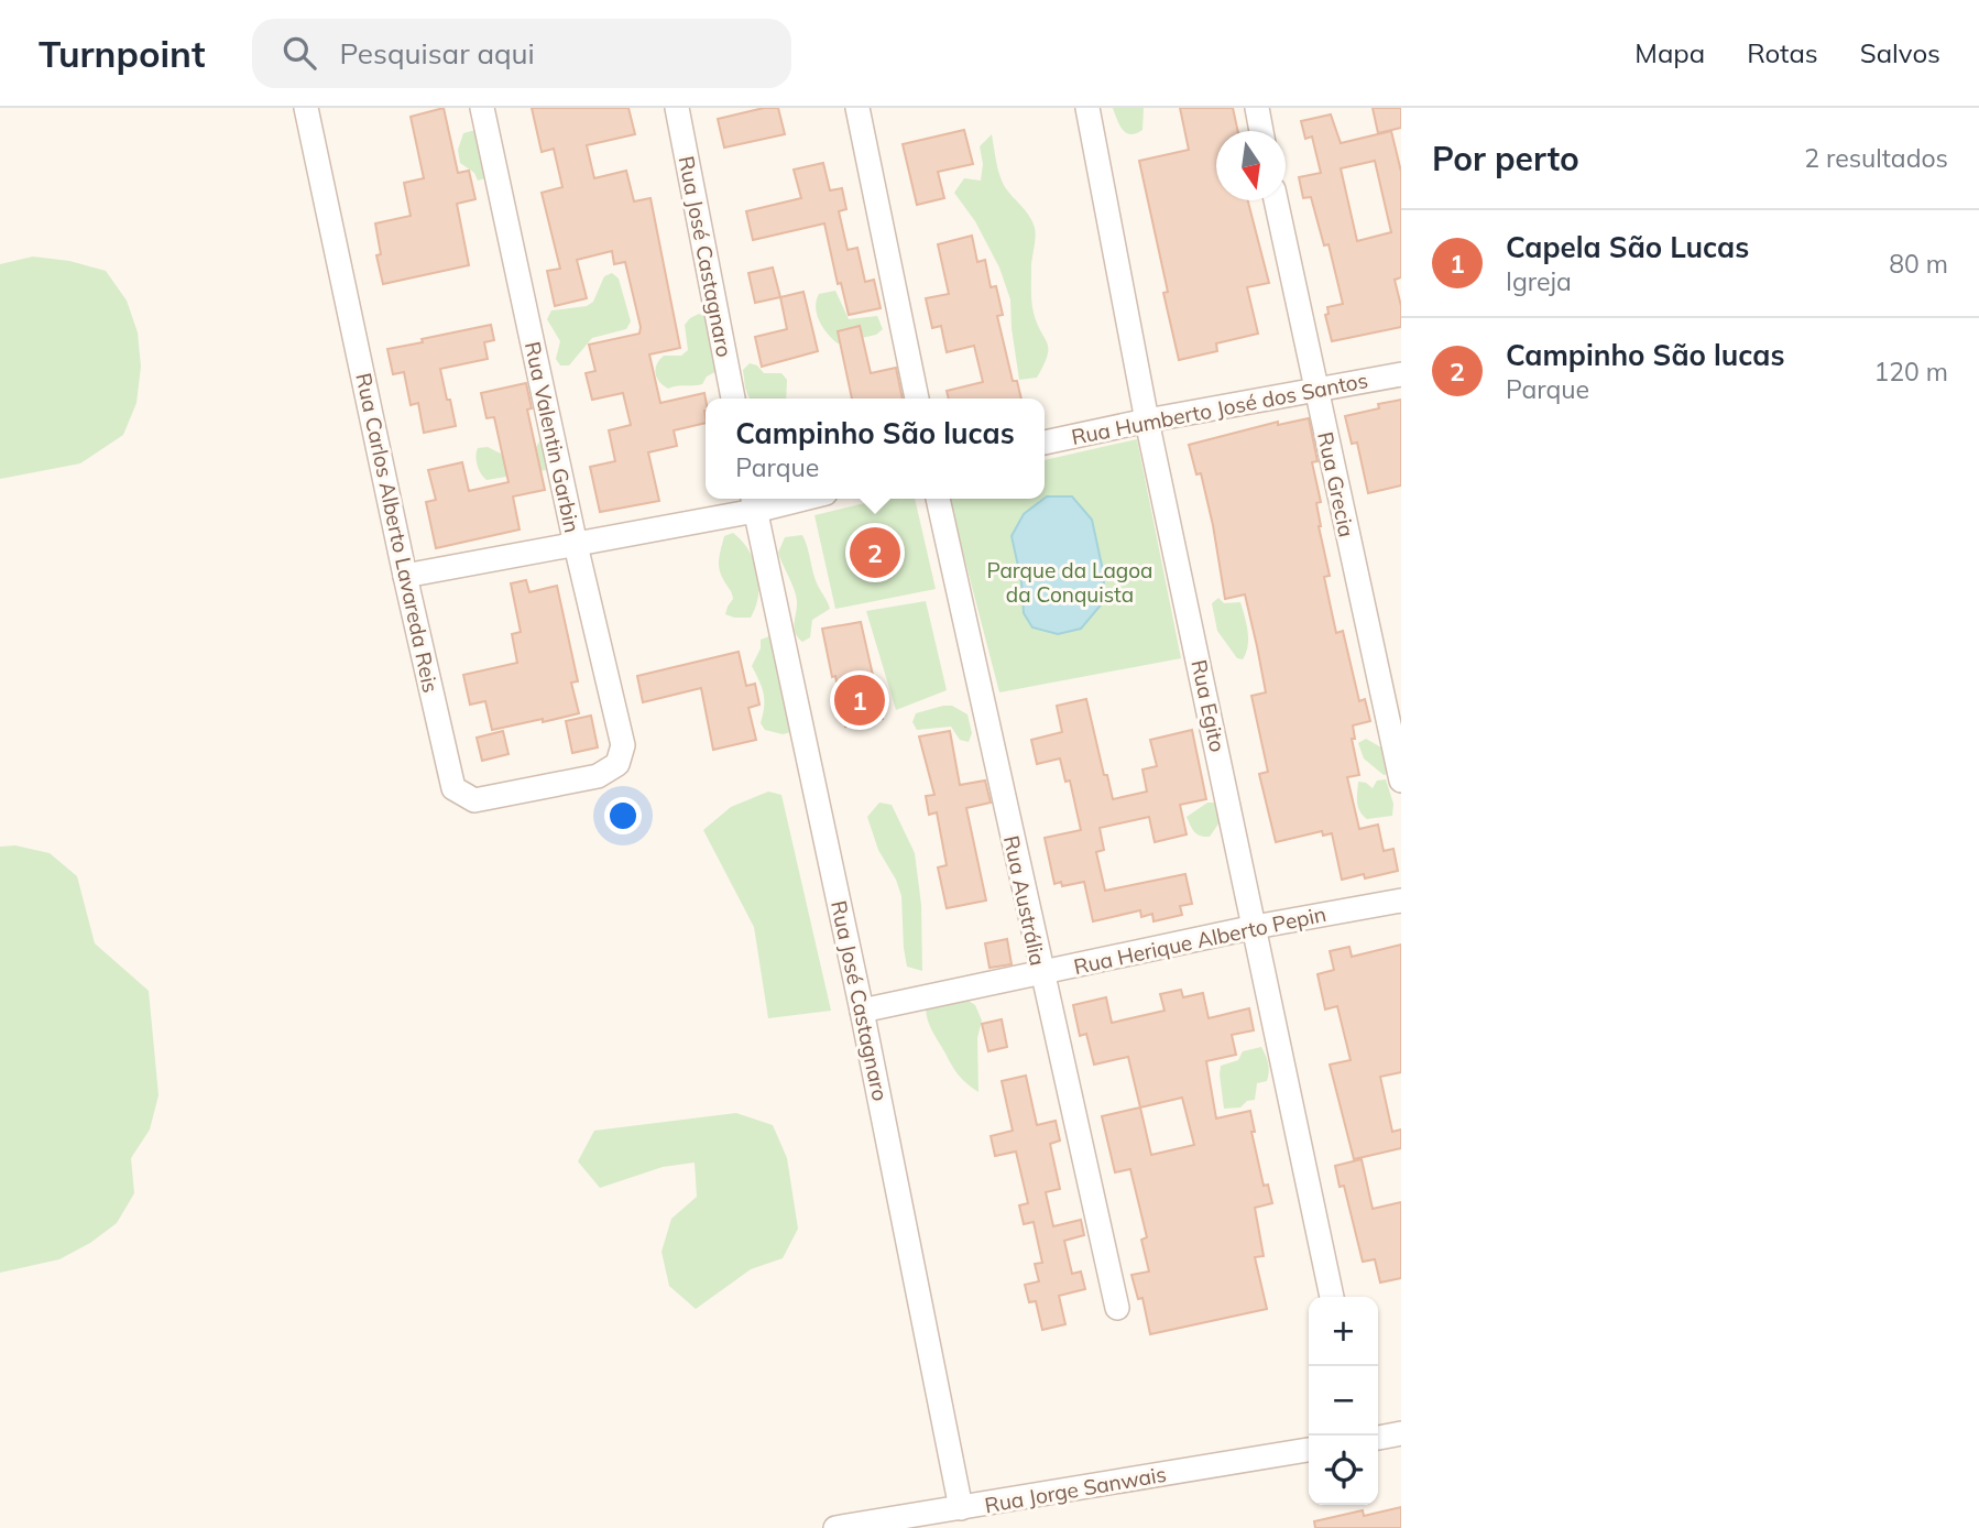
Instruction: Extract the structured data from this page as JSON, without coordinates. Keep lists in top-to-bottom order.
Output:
{
  "streets": {
    "street": [
      "Rua José Castagnaro",
      "Rua Humberto José dos Santos",
      "Rua Valentin Garbin",
      "Rua Grecia",
      "Rua Carlos Alberto Lavareda Reis",
      "Rua Egito",
      "Rua Austrália",
      "Rua Herique Alberto Pepin",
      "Rua Jorge Sanwais"
    ]
  },
  "crossings": [
    ["Rua José Castagnaro", "Rua Herique Alberto Pepin"],
    ["Rua José Castagnaro", "Rua Jorge Sanwais"],
    ["Rua Humberto José dos Santos", "Rua Grecia"],
    ["Rua Humberto José dos Santos", "Rua Egito"],
    ["Rua Valentin Garbin", "Rua Carlos Alberto Lavareda Reis"],
    ["Rua Egito", "Rua Herique Alberto Pepin"],
    ["Rua Austrália", "Rua Herique Alberto Pepin"]
  ],
  "parks": ["Parque da Lagoa da Conquista"],
  "north": "bottom",
  "page": {
    "header": "Turnpoint",
    "search": "Pesquisar aqui",
    "nav": ["Mapa", "Rotas", "Salvos"],
    "heading": ["Por perto", "2 resultados"],
    "list": [
      {
        "mark": "1",
        "name": "Capela São Lucas",
        "note": "Igreja",
        "value": "80 m"
      },
      {
        "mark": "2",
        "name": "Campinho São lucas",
        "note": "Parque",
        "value": "120 m"
      }
    ],
    "popup": ["Campinho São lucas", "Parque"],
    "pins": ["2", "1"],
    "map_buttons": ["+", "−"]
  }
}
